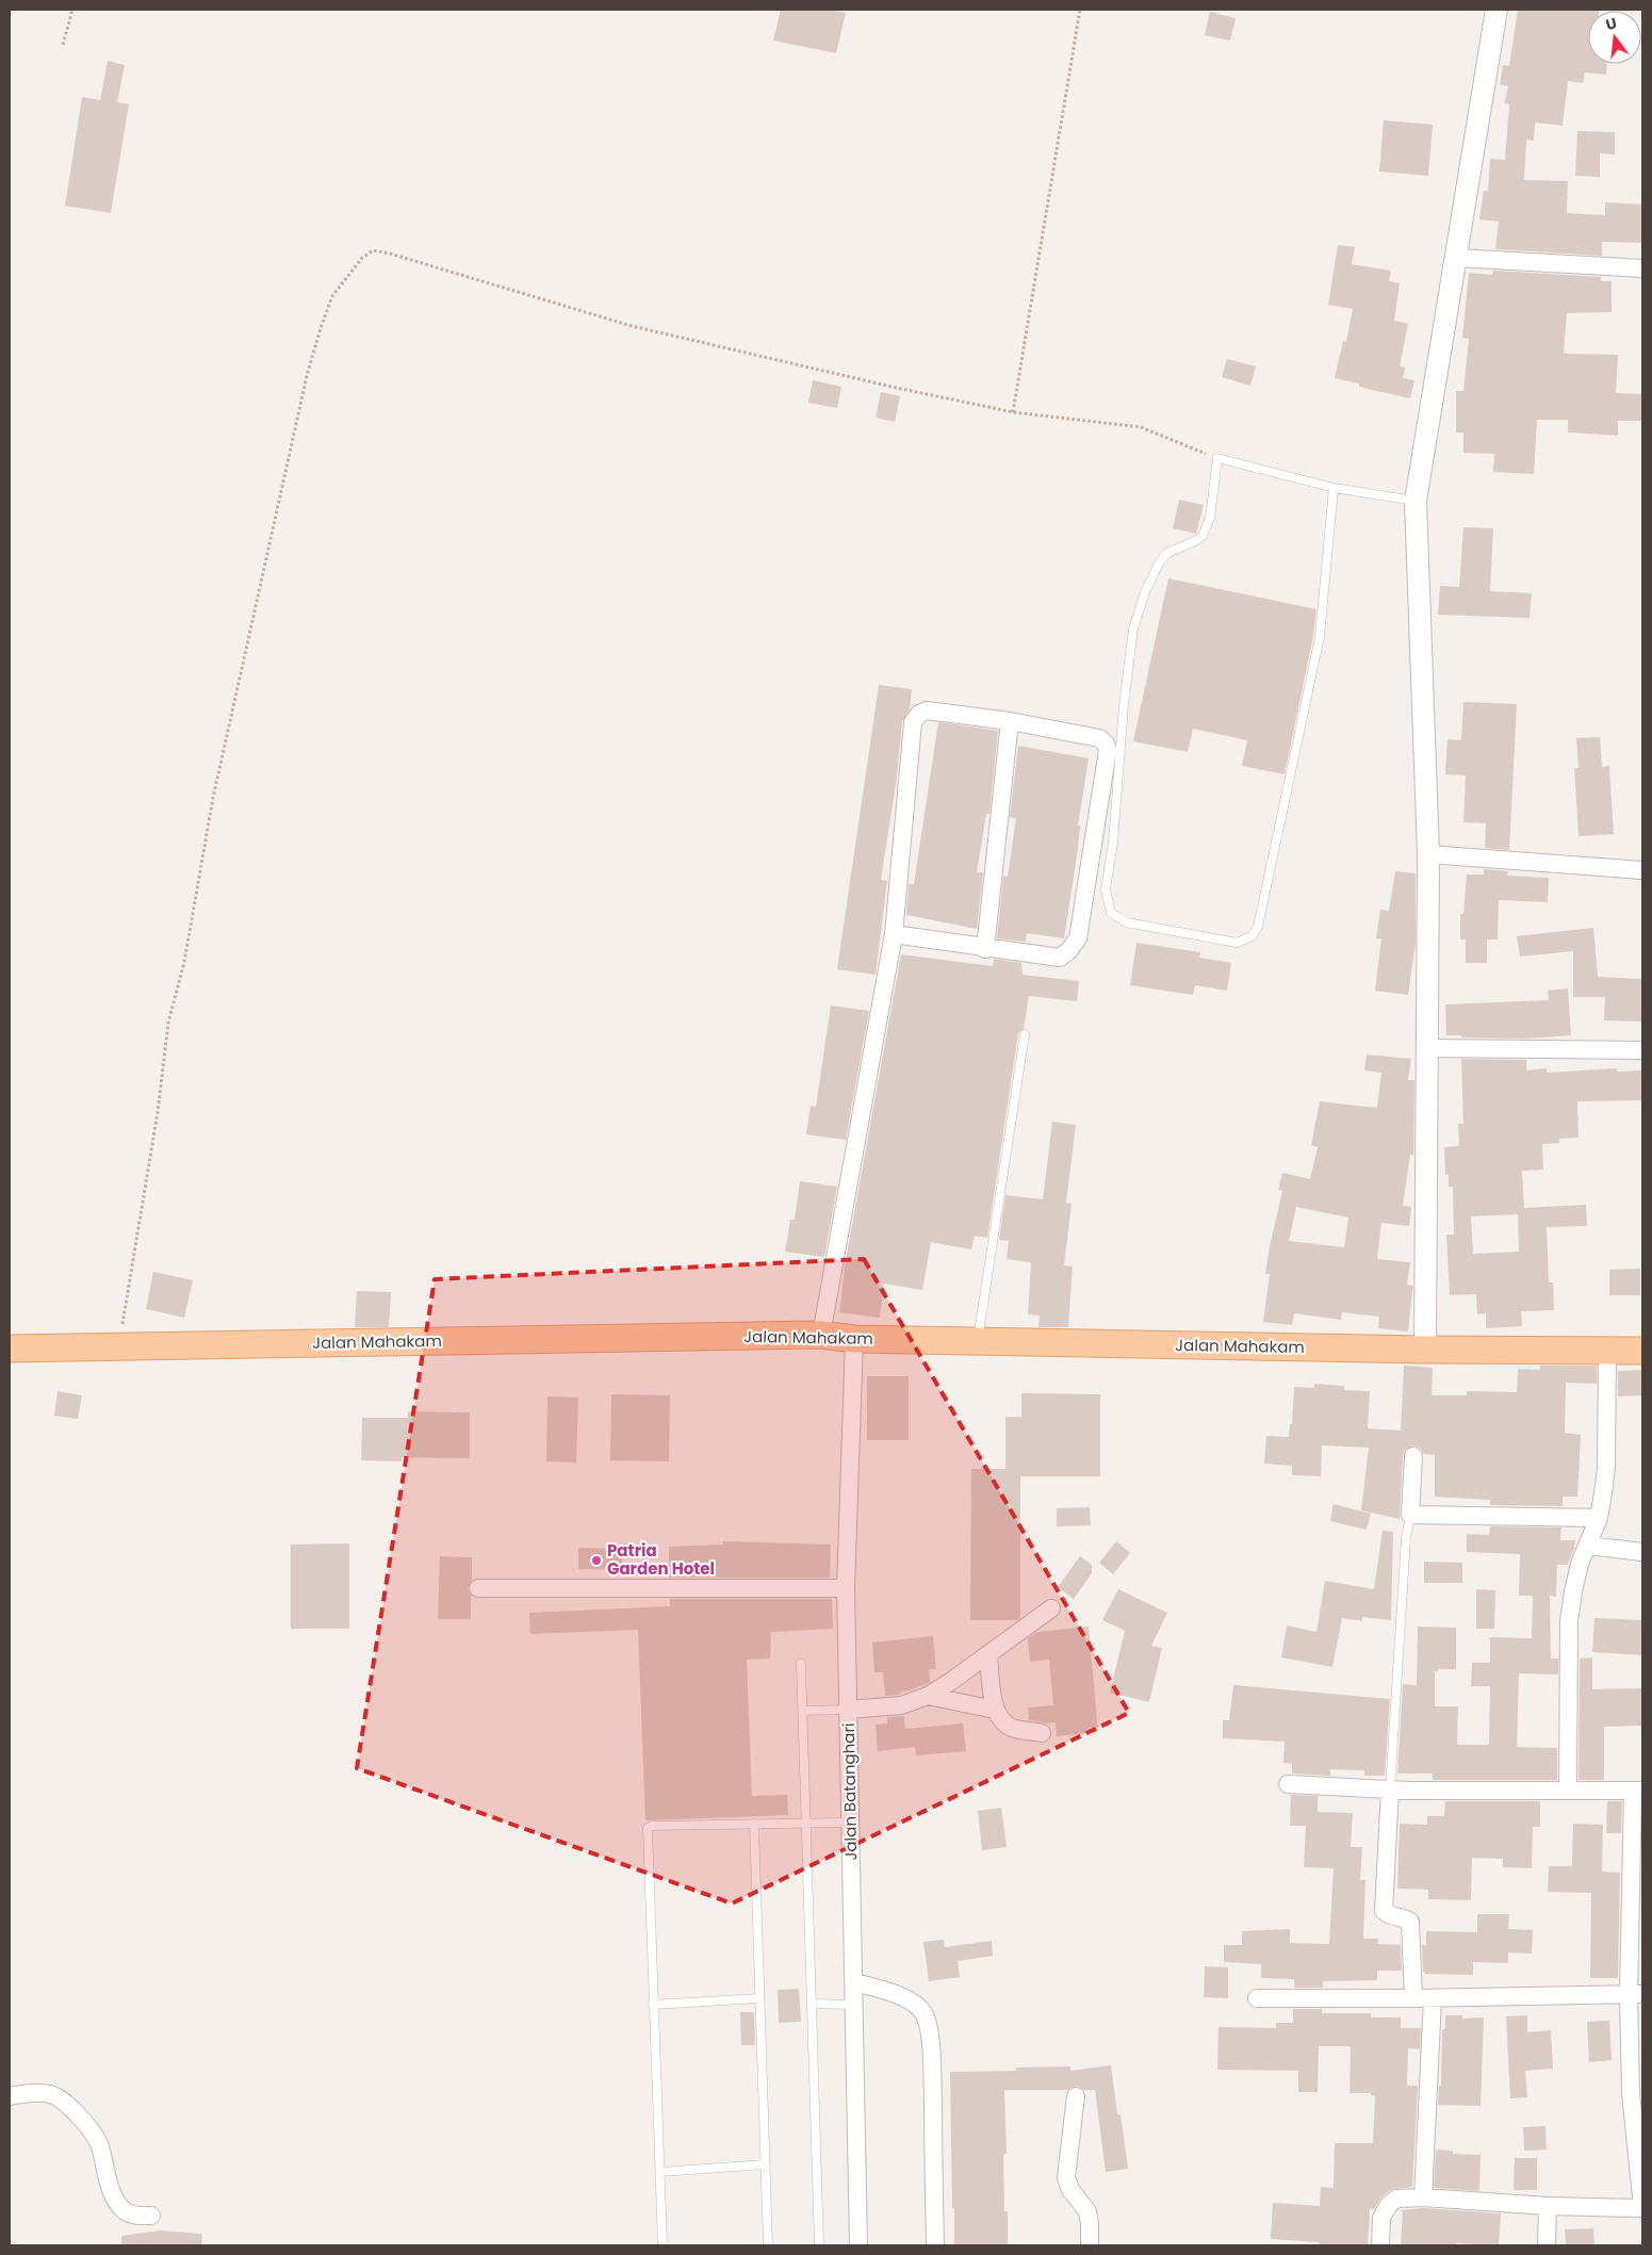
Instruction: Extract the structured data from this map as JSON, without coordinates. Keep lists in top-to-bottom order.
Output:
{
  "streets": {
    "main road": ["Jalan Mahakam"],
    "street": ["Jalan Batanghari"]
  },
  "crossings": [
    ["Jalan Mahakam", "Jalan Batanghari"]
  ],
  "places": ["Patria Garden Hotel"],
  "north": "top"
}
